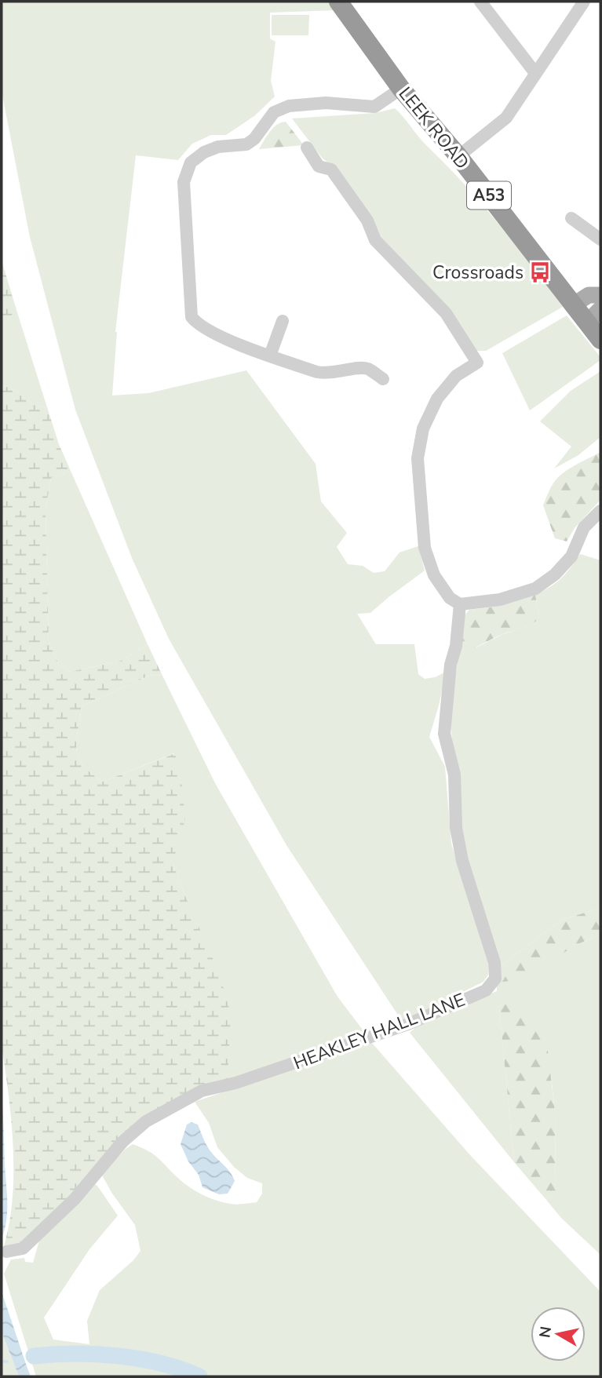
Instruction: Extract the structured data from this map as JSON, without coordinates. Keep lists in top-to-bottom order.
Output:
{
  "streets": {
    "highway": ["LEEK ROAD", "A53"],
    "street": ["HEAKLEY HALL LANE"]
  },
  "crossings": [
    ["LEEK ROAD", "A53"]
  ],
  "places": {
    "bus stop": ["Crossroads"]
  },
  "north": "left"
}
